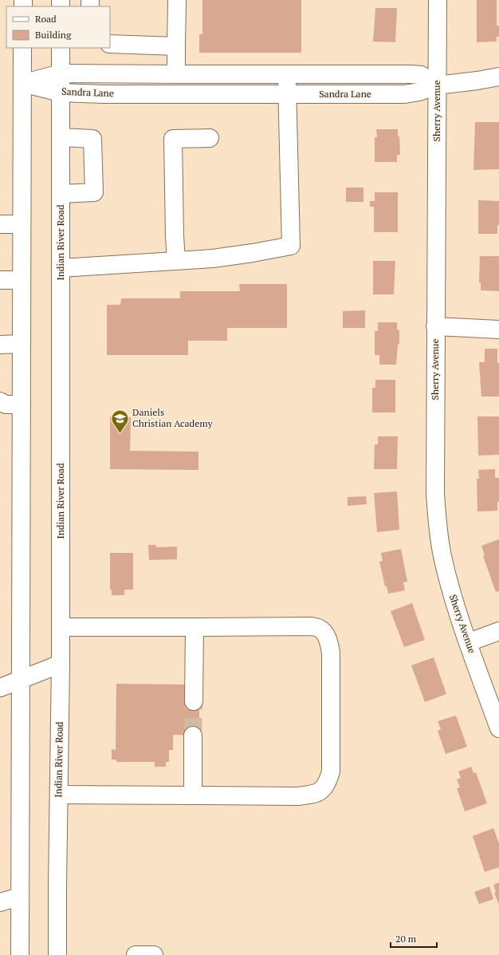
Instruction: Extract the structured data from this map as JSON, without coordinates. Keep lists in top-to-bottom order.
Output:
{
  "streets": {
    "main road": ["Sandra Lane", "Sherry Avenue", "Indian River Road"]
  },
  "crossings": [
    ["Sandra Lane", "Sherry Avenue"],
    ["Sandra Lane", "Indian River Road"]
  ],
  "places": {
    "school or university": ["Daniels Christian Academy"]
  },
  "legend": ["Road", "Building"],
  "scale_bar": "20 m"
}
